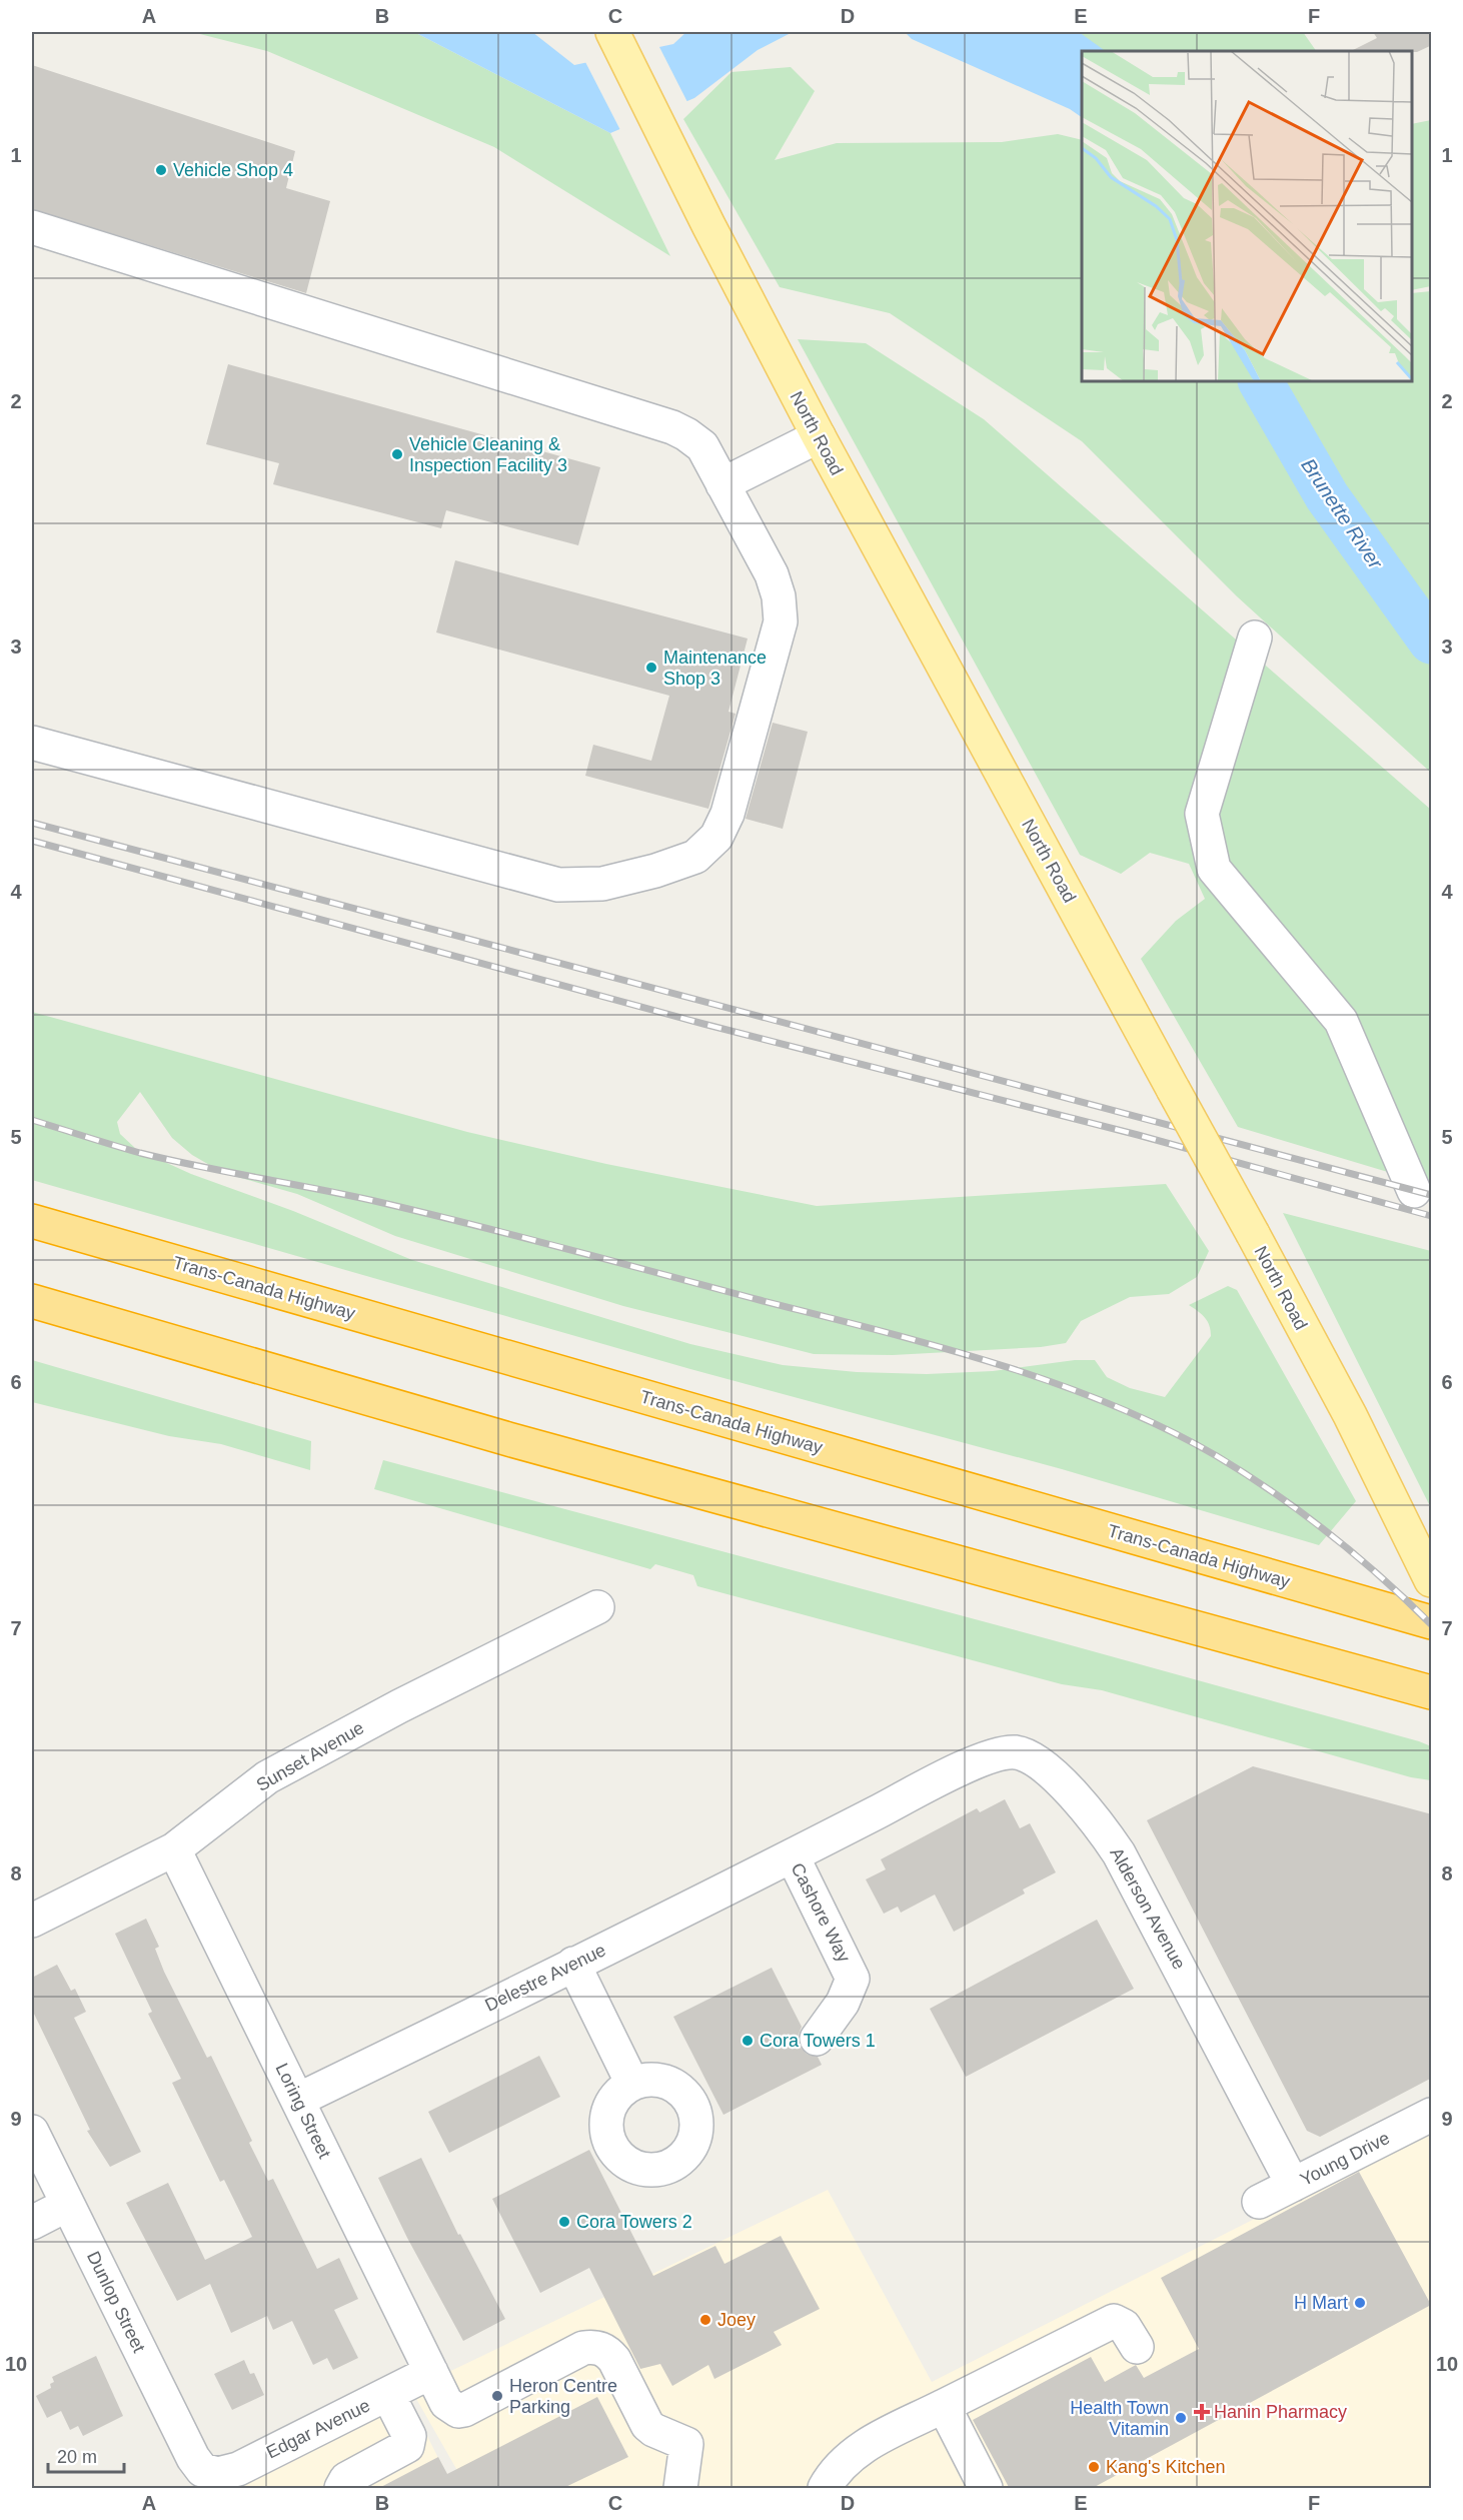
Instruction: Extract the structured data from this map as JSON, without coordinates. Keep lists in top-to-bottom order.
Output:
{
  "streets": {
    "highway": ["Trans-Canada Highway"],
    "main road": ["North Road"],
    "street": [
      "Sunset Avenue",
      "Alderson Avenue",
      "Cashore Way",
      "Delestre Avenue",
      "Loring Street",
      "Young Drive",
      "Dunlop Street",
      "Edgar Avenue"
    ]
  },
  "crossings": [
    ["Sunset Avenue", "Loring Street"],
    ["Alderson Avenue", "Cashore Way"],
    ["Alderson Avenue", "Delestre Avenue"],
    ["Alderson Avenue", "Young Drive"],
    ["Cashore Way", "Delestre Avenue"],
    ["Delestre Avenue", "Loring Street"],
    ["Loring Street", "Edgar Avenue"],
    ["Dunlop Street", "Edgar Avenue"]
  ],
  "water": ["Brunette River"],
  "places": {
    "other": [
      "Vehicle Shop 4",
      "Vehicle Cleaning & Inspection Facility 3",
      "Maintenance Shop 3",
      "Cora Towers 1",
      "Cora Towers 2",
      "H Mart",
      "Joey",
      "Heron Centre Parking",
      "Health Town Vitamin",
      "Kang's Kitchen"
    ],
    "health": ["Hanin Pharmacy"]
  },
  "scale_bar": "20 m",
  "grid": {
    "columns": [
      "A",
      "B",
      "C",
      "D",
      "E",
      "F"
    ],
    "rows": [
      "1",
      "2",
      "3",
      "4",
      "5",
      "6",
      "7",
      "8",
      "9",
      "10"
    ]
  }
}
